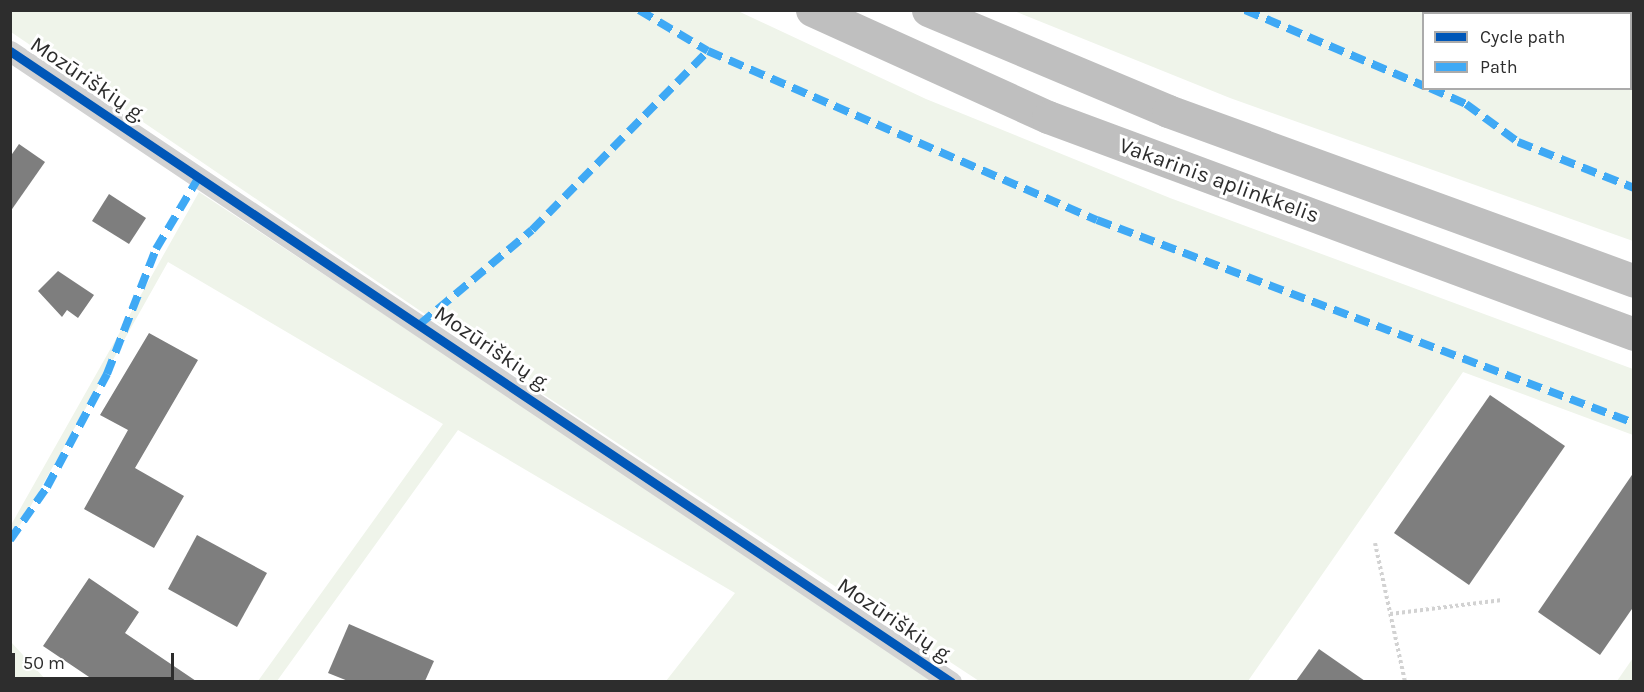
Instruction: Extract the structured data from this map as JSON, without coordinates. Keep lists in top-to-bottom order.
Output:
{
  "streets": {
    "highway": ["Vakarinis aplinkkelis"],
    "street": ["Mozūriškių g."]
  },
  "legend": ["Cycle path", "Path"],
  "scale_bar": "50 m"
}
